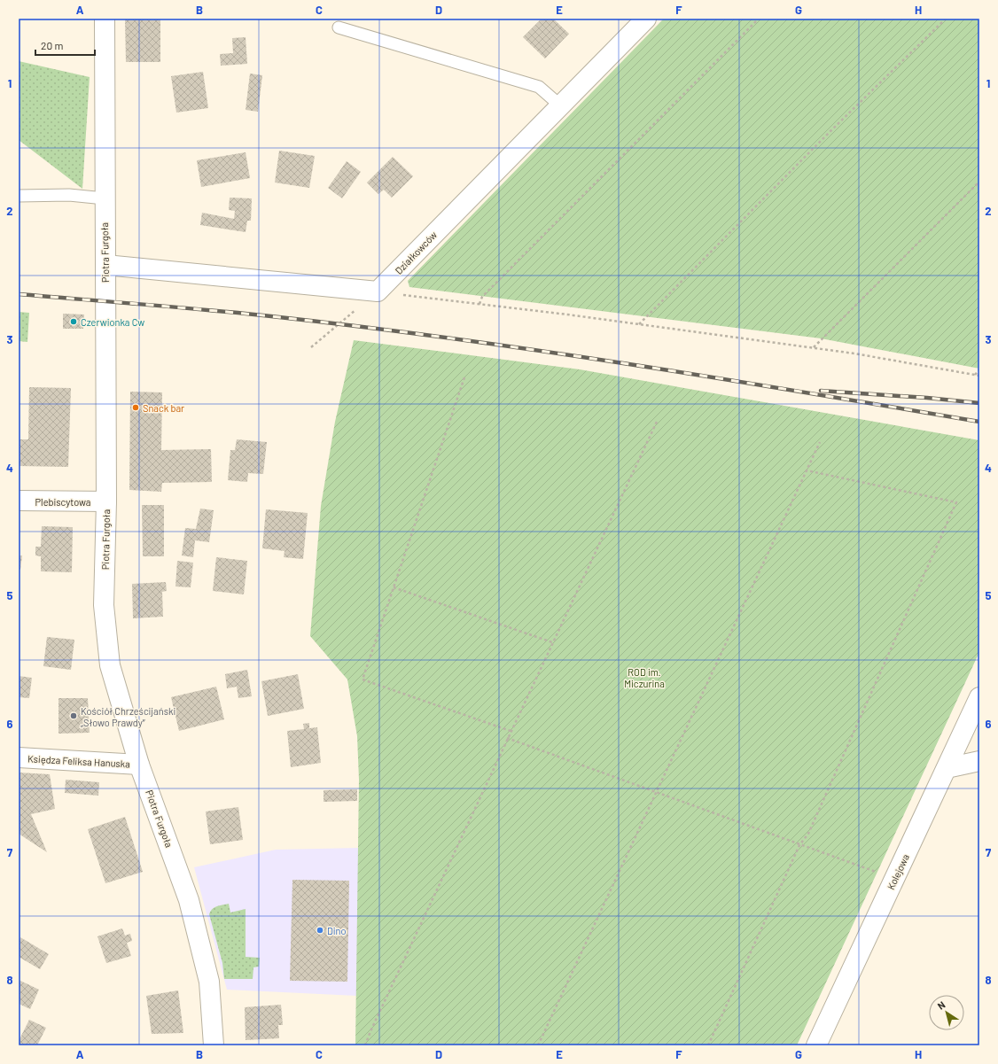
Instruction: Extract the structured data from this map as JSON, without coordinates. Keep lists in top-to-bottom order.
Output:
{
  "streets": {
    "street": [
      "Piotra Furgoła",
      "Działkowców",
      "Plebiscytowa",
      "Księdza Feliksa Hanuska",
      "Kolejowa"
    ]
  },
  "crossings": [
    ["Piotra Furgoła", "Plebiscytowa"],
    ["Piotra Furgoła", "Księdza Feliksa Hanuska"]
  ],
  "parks": ["ROD im. Miczurina"],
  "places": [
    "Czerwionka Cw",
    "Snack bar",
    "Kościół Chrześcijański „Słowo Prawdy”",
    "Dino"
  ],
  "scale_bar": "20 m",
  "north": "top left",
  "grid": {
    "columns": [
      "A",
      "B",
      "C",
      "D",
      "E",
      "F",
      "G",
      "H"
    ],
    "rows": [
      "1",
      "2",
      "3",
      "4",
      "5",
      "6",
      "7",
      "8"
    ]
  }
}
